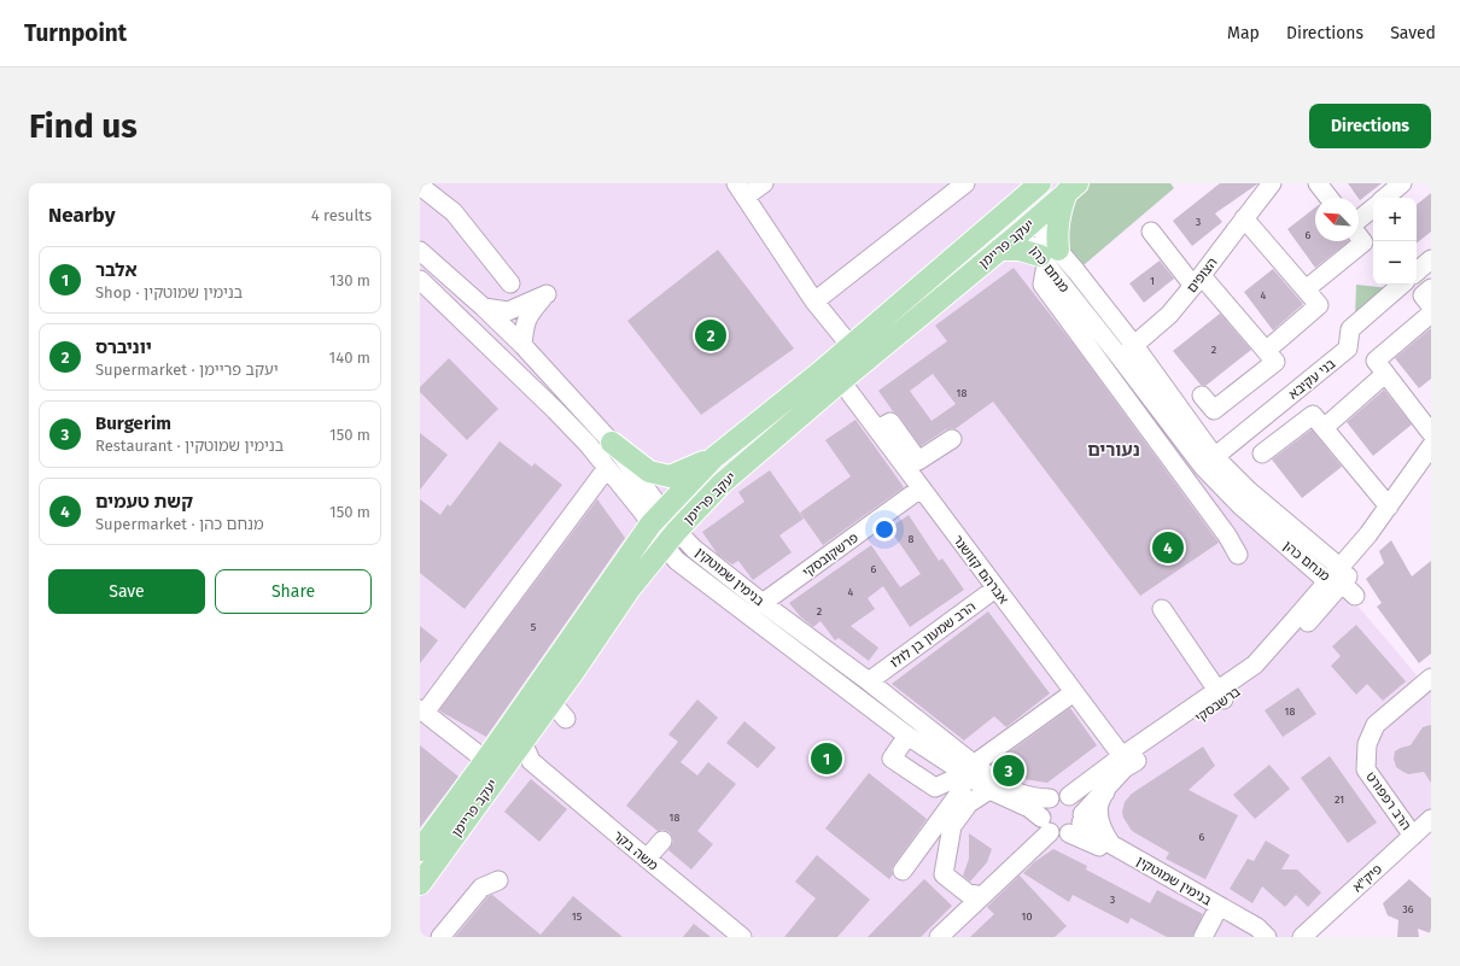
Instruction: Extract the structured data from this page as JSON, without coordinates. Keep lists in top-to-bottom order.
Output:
{
  "streets": {
    "main road": ["יעקב פריימן"],
    "street": [
      "מנחם כהן",
      "הצופים",
      "בני עקיבא",
      "פרשקובסקי",
      "אברהם קזושנר",
      "בנימין שמוטקין",
      "הרב שמעון בן לולו",
      "ברשבסקי",
      "הרב רפפורט",
      "משה בקר",
      "פיק\"א"
    ]
  },
  "crossings": [
    ["יעקב פריימן", "מנחם כהן"],
    ["יעקב פריימן", "אברהם קזושנר"],
    ["יעקב פריימן", "בנימין שמוטקין"],
    ["יעקב פריימן", "משה בקר"],
    ["מנחם כהן", "הצופים"],
    ["מנחם כהן", "בני עקיבא"],
    ["מנחם כהן", "ברשבסקי"],
    ["פרשקובסקי", "אברהם קזושנר"],
    ["פרשקובסקי", "בנימין שמוטקין"],
    ["אברהם קזושנר", "הרב שמעון בן לולו"],
    ["אברהם קזושנר", "ברשבסקי"],
    ["בנימין שמוטקין", "הרב שמעון בן לולו"],
    ["בנימין שמוטקין", "ברשבסקי"],
    ["הרב רפפורט", "פיק\"א"]
  ],
  "districts": ["נעורים"],
  "house_numbers": [
    "3",
    "6",
    "1",
    "4",
    "2",
    "18",
    "8",
    "6",
    "4",
    "2",
    "5",
    "18",
    "21",
    "18",
    "6",
    "3",
    "36",
    "15",
    "10"
  ],
  "north": "top left",
  "page": {
    "header": "Turnpoint",
    "nav": ["Map", "Directions", "Saved"],
    "buttons": [
      "Directions",
      ["Save", "Share"]
    ],
    "title": "Find us",
    "heading": ["Nearby", "4 results"],
    "map_buttons": ["+", "−"],
    "list": [
      {
        "mark": "1",
        "name": "אלבר",
        "note": "Shop · בנימין שמוטקין",
        "value": "130 m"
      },
      {
        "mark": "2",
        "name": "יוניברס",
        "note": "Supermarket · יעקב פריימן",
        "value": "140 m"
      },
      {
        "mark": "3",
        "name": "Burgerim",
        "note": "Restaurant · בנימין שמוטקין",
        "value": "150 m"
      },
      {
        "mark": "4",
        "name": "קשת טעמים",
        "note": "Supermarket · מנחם כהן",
        "value": "150 m"
      }
    ],
    "pins": [
      "2",
      "4",
      "1",
      "3"
    ]
  }
}
